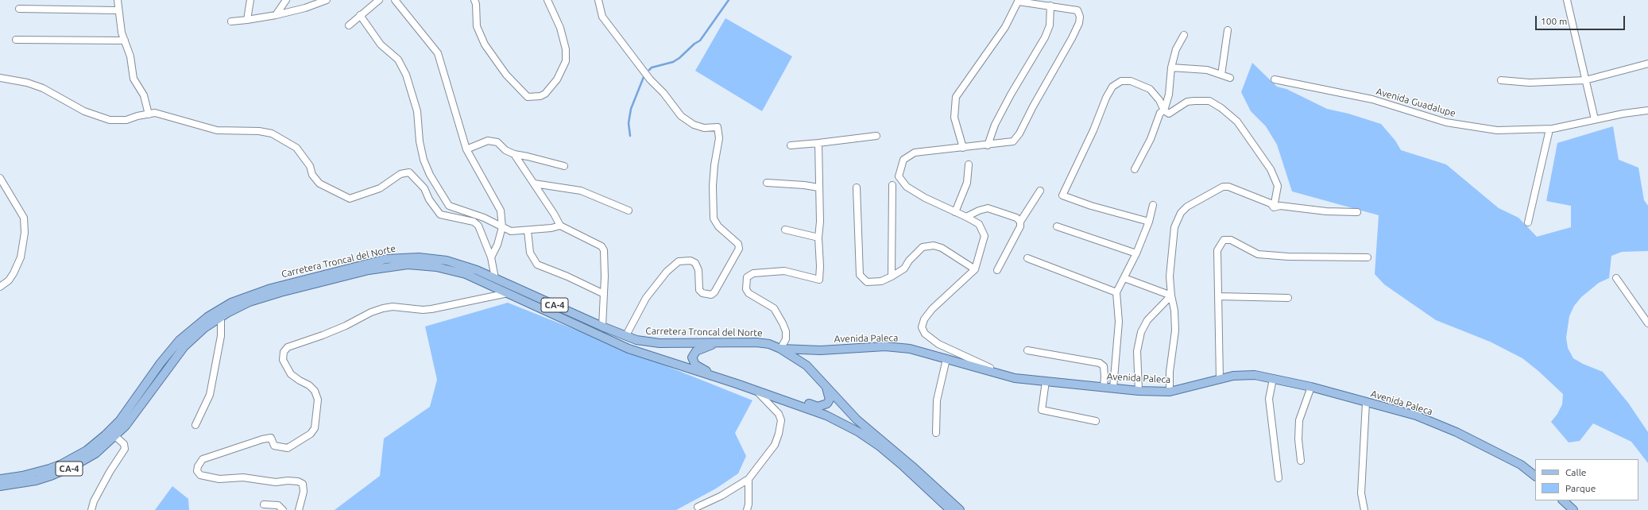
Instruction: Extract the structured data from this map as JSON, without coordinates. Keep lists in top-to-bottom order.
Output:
{
  "streets": {
    "main road": ["Carretera Troncal del Norte", "CA-4", "Avenida Paleca"],
    "street": ["Avenida Guadalupe"]
  },
  "crossings": [
    ["Carretera Troncal del Norte", "Avenida Paleca"]
  ],
  "legend": ["Calle", "Parque"],
  "scale_bar": "100 m"
}
